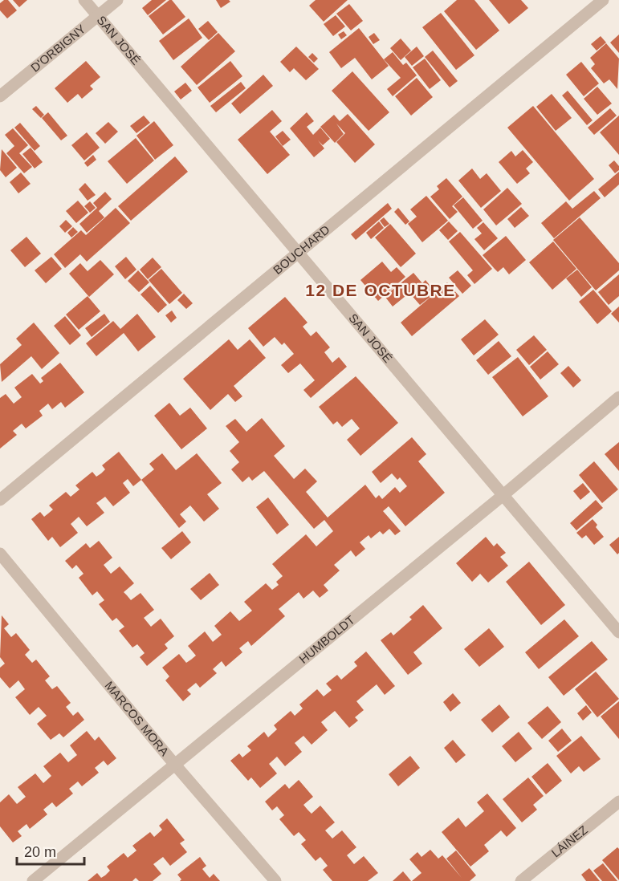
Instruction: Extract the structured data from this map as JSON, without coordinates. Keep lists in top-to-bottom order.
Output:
{
  "streets": {
    "street": [
      "SAN JOSÉ",
      "D'ORBIGNY",
      "BOUCHARD",
      "HUMBOLDT",
      "MARCOS MORA",
      "LÁINEZ"
    ]
  },
  "crossings": [
    ["SAN JOSÉ", "D'ORBIGNY"],
    ["SAN JOSÉ", "BOUCHARD"],
    ["SAN JOSÉ", "HUMBOLDT"],
    ["HUMBOLDT", "MARCOS MORA"]
  ],
  "districts": ["12 DE OCTUBRE"],
  "scale_bar": "20 m"
}
